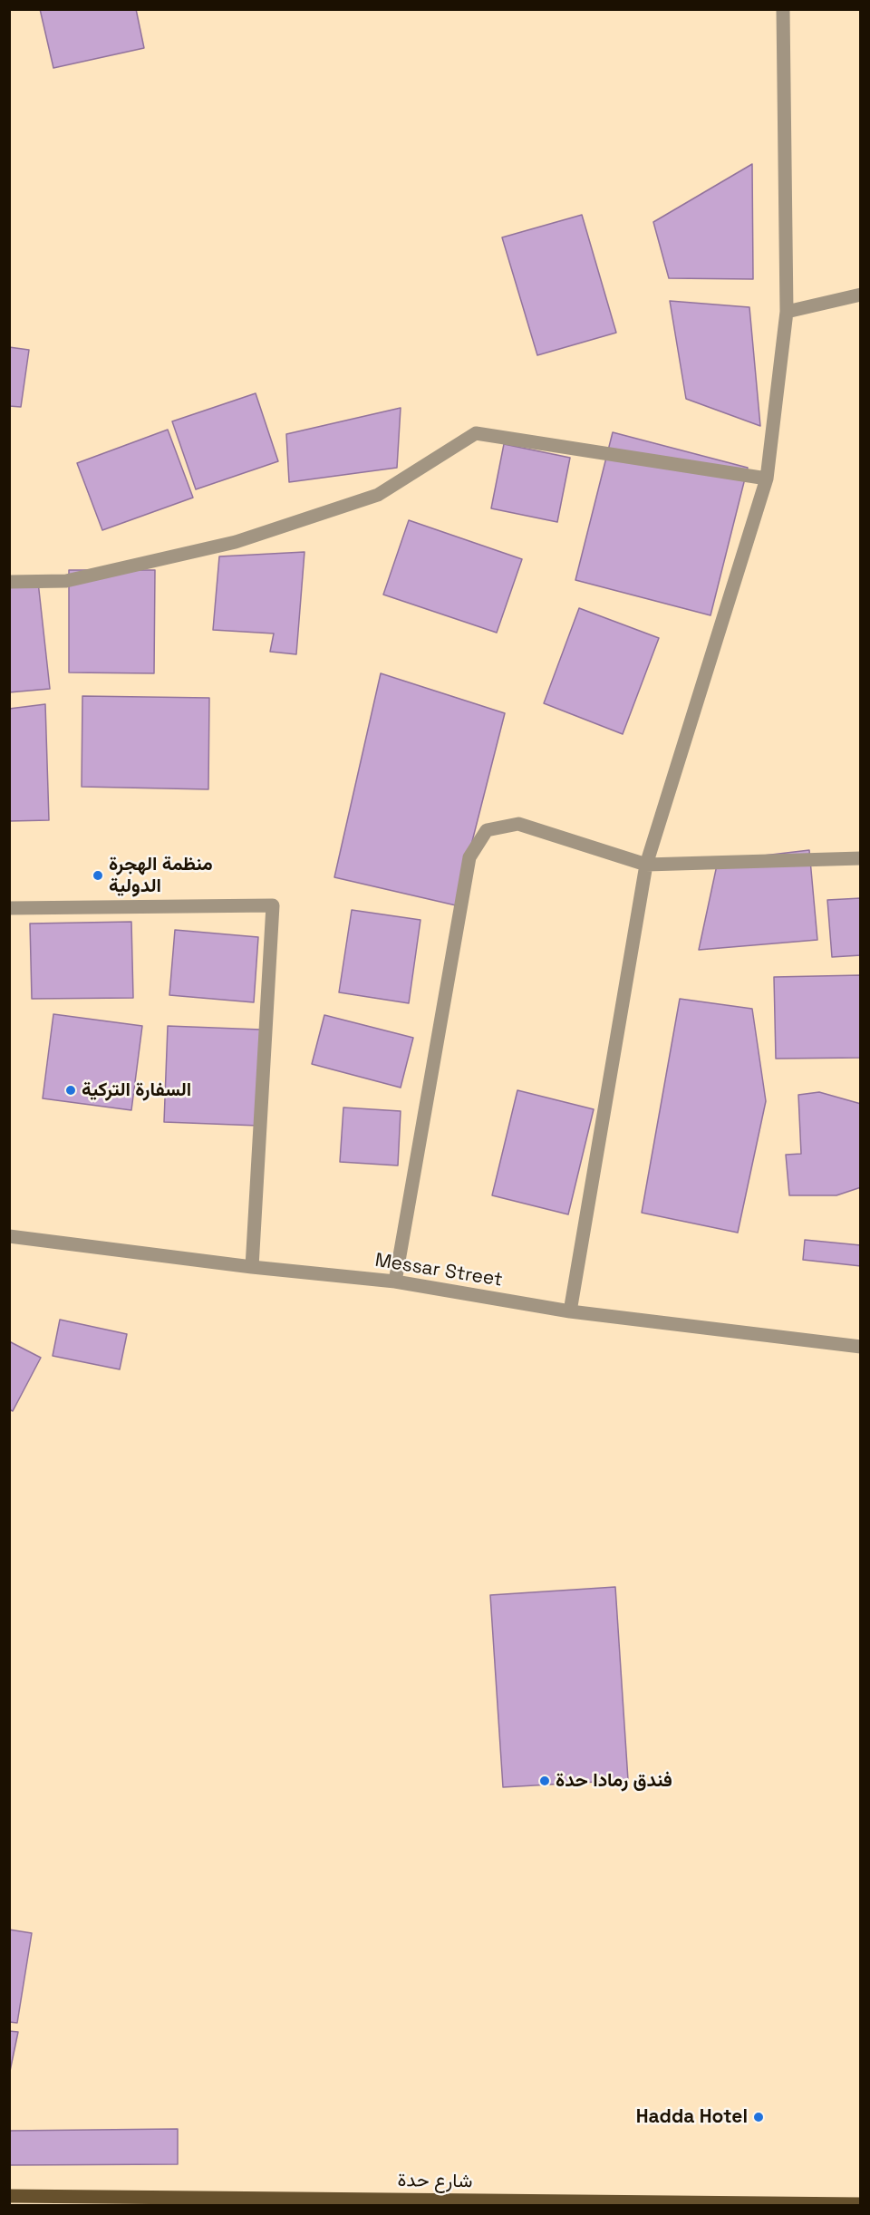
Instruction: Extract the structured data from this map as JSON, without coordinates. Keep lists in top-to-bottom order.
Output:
{
  "streets": {
    "main road": ["شارع حدة"],
    "street": ["Messar Street"]
  },
  "places": [
    "منظمة الهجرة الدولية",
    "السفارة التركية",
    "فندق رمادا حدة",
    "Hadda Hotel"
  ]
}
